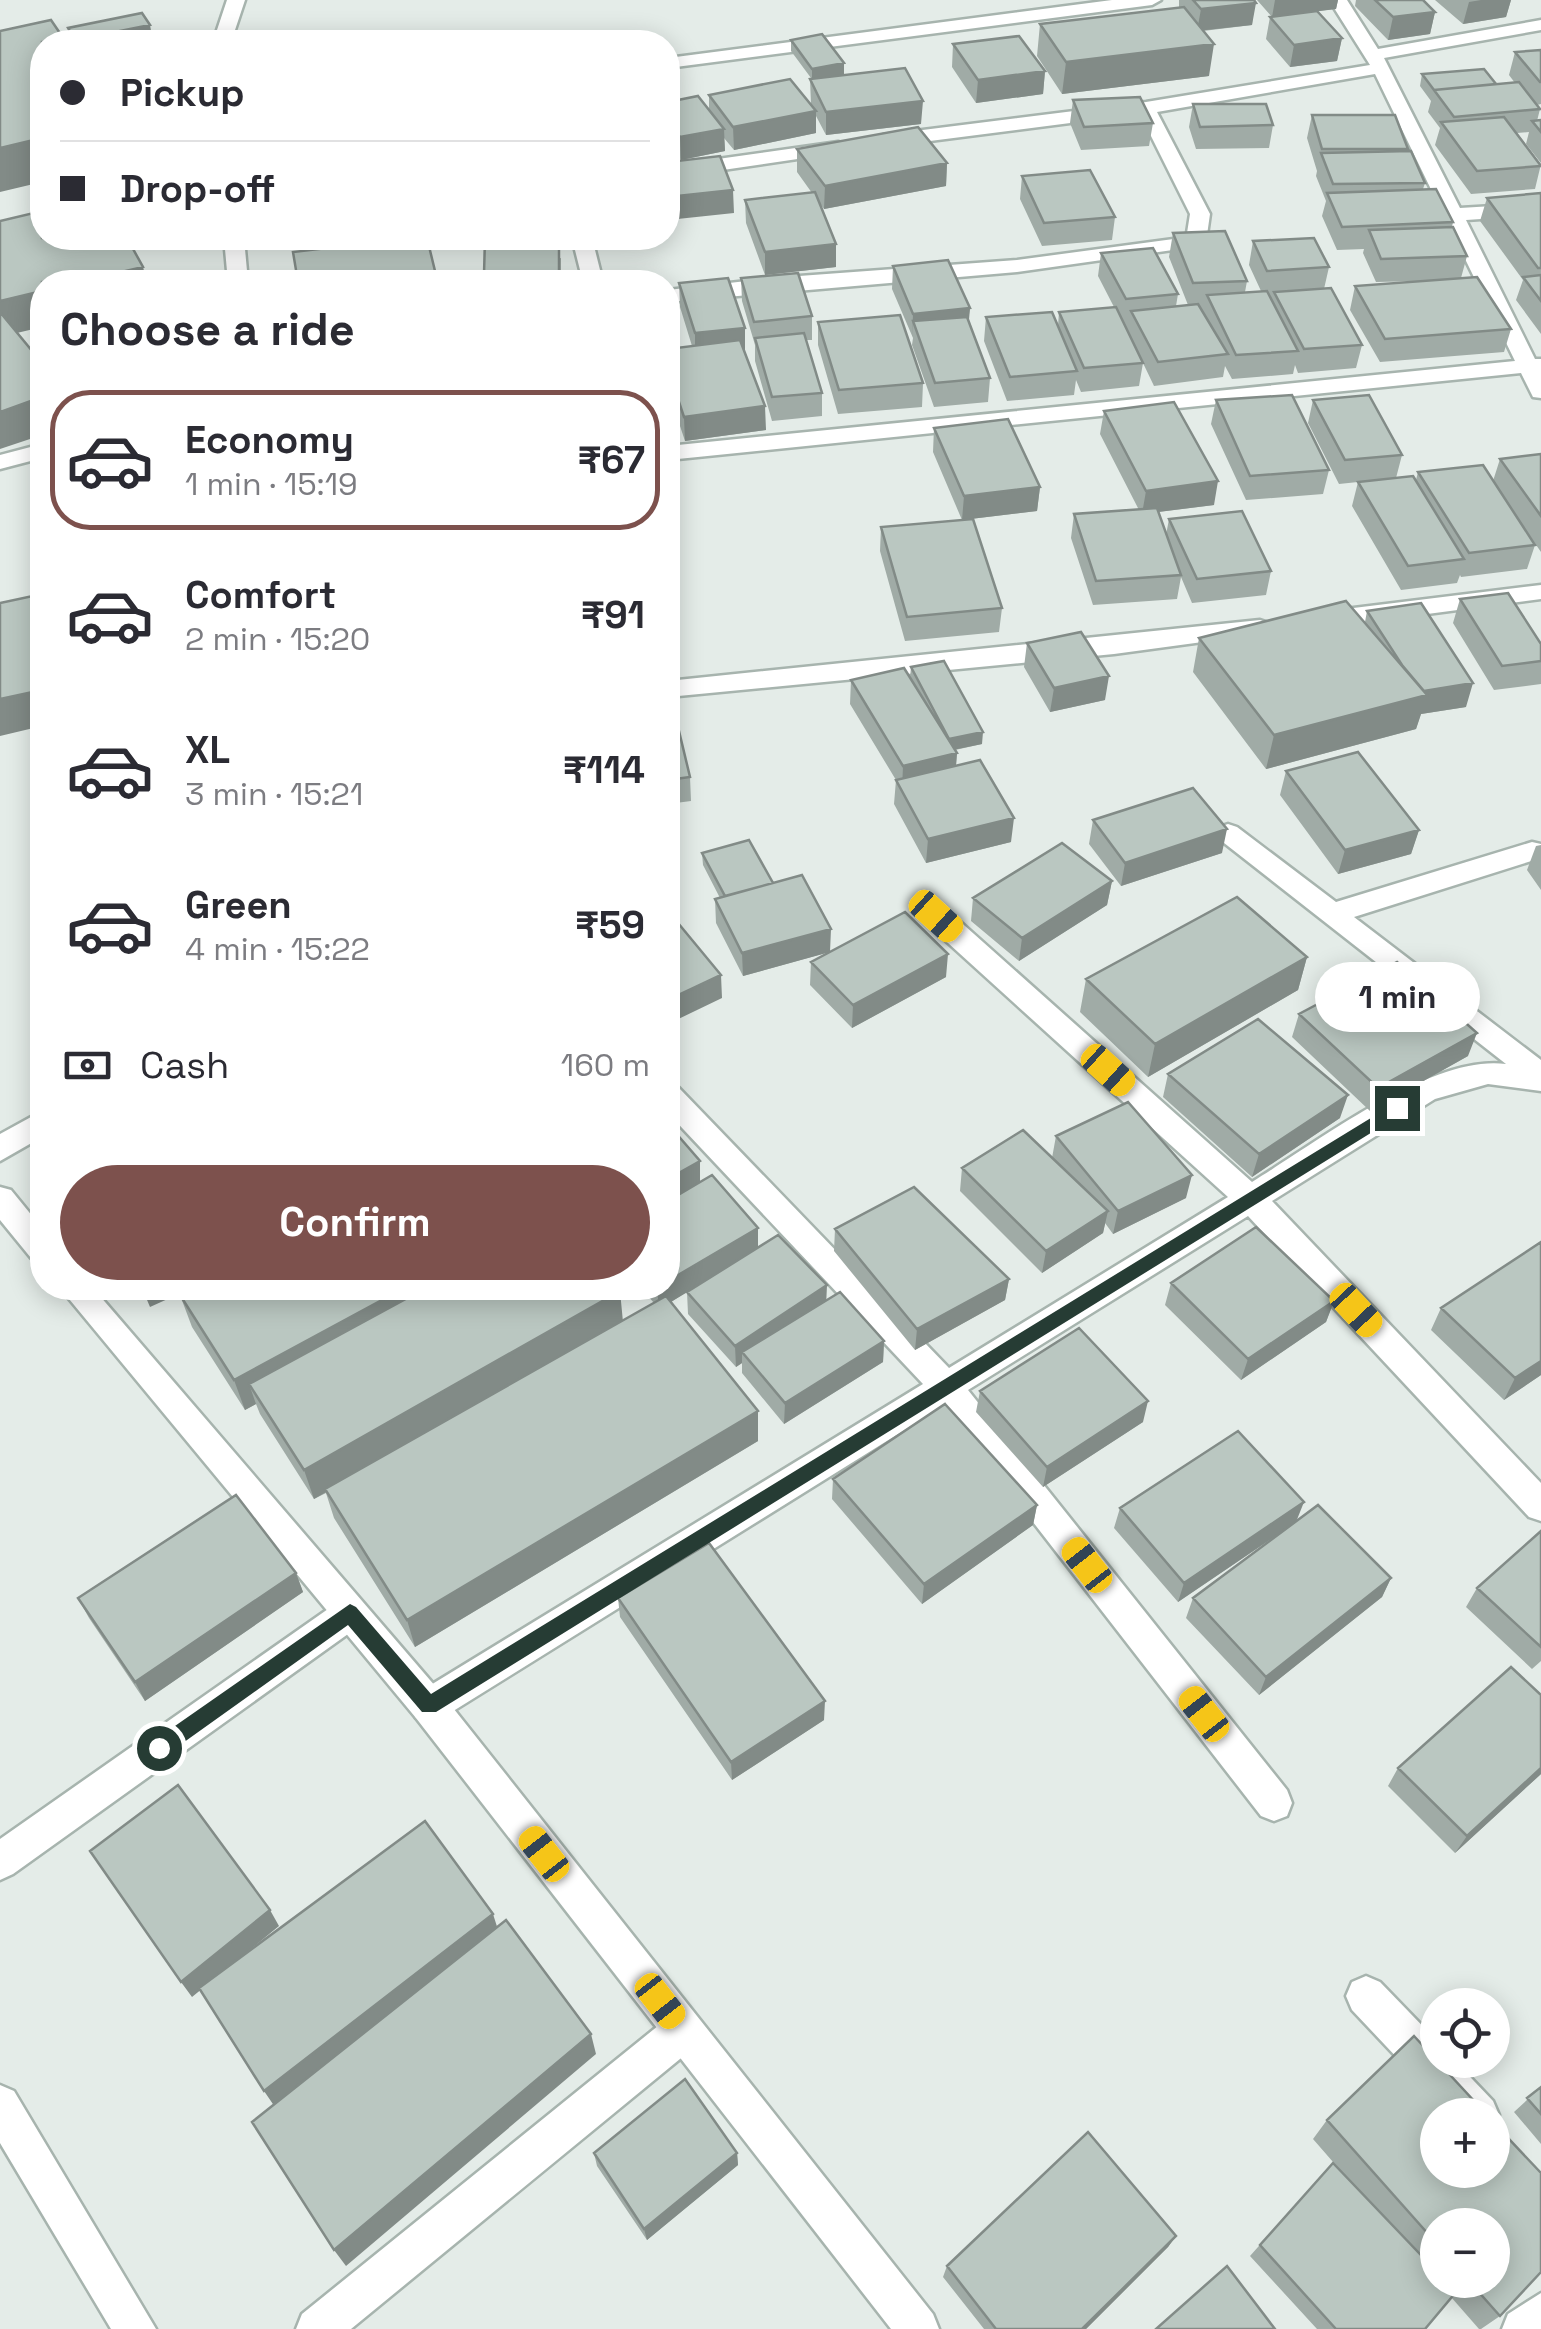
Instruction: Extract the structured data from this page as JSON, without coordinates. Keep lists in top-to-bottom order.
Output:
{
  "page": {
    "banner": ["Pickup", "Drop-off"],
    "heading": "Choose a ride",
    "list": [
      {
        "name": "Economy",
        "note": "1 min · 15:19",
        "value": "₹67"
      },
      {
        "name": "Comfort",
        "note": "2 min · 15:20",
        "value": "₹91"
      },
      {
        "name": "XL",
        "note": "3 min · 15:21",
        "value": "₹114"
      },
      {
        "name": "Green",
        "note": "4 min · 15:22",
        "value": "₹59"
      }
    ],
    "bubble": "1 min",
    "pay": ["Cash", "160 m"],
    "buttons": "Confirm",
    "map_buttons": ["+", "−"]
  }
}
